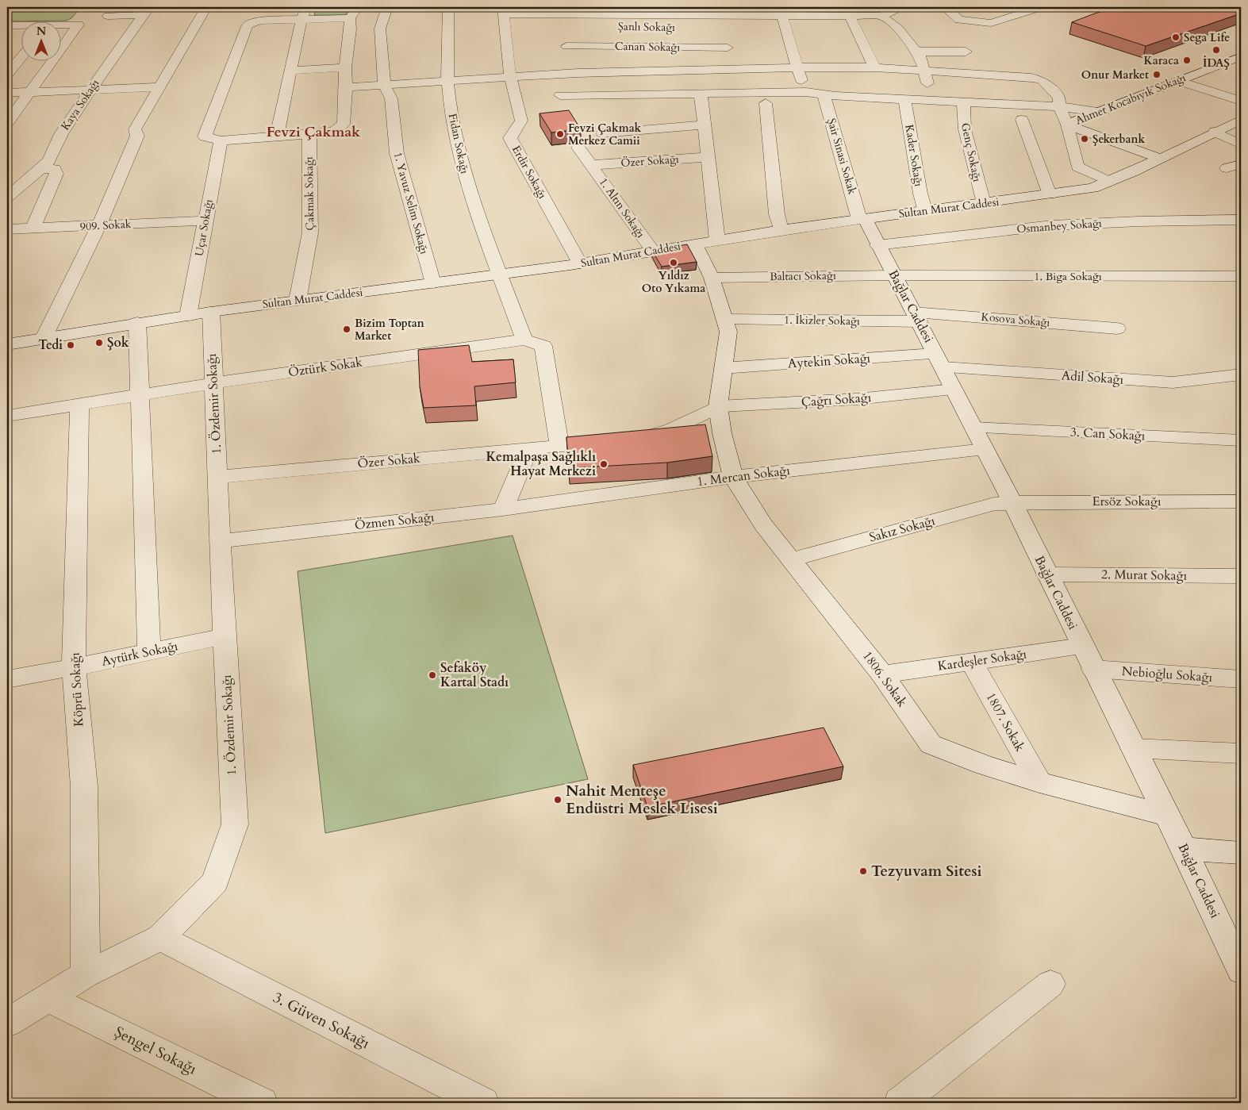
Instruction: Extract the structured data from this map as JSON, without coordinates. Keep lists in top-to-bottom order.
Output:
{
  "streets": {
    "street": [
      "Canan Sokağı",
      "Ahmet Kocabıyık Sokağı",
      "Kaya Sokağı",
      "Fidan Sokağı",
      "Genç Sokağı",
      "Kader Sokağı",
      "Şair Sinasi Sokak",
      "Özer Sokağı",
      "Erdir Sokağı",
      "Çakmak Sokağı",
      "1. Yavuz Selim Sokağı",
      "1. Altın Sokağı",
      "Sultan Murat Caddesi",
      "909. Sokak",
      "Osmanbey Sokağı",
      "Uçar Sokağı",
      "Baltacı Sokağı",
      "1. Biga Sokağı",
      "Bağlar Caddesi",
      "Kosova Sokağı",
      "1. İkizler Sokağı",
      "Aytekin Sokağı",
      "Öztürk Sokak",
      "Adil Sokağı",
      "Çağrı Sokağı",
      "1. Özdemir Sokağı",
      "3. Can Sokağı",
      "Özer Sokak",
      "1. Mercan Sokağı",
      "Ersöz Sokağı",
      "Özmen Sokağı",
      "Sakız Sokağı",
      "2. Murat Sokağı",
      "Aytürk Sokağı",
      "Kardeşler Sokağı",
      "Nebioğlu Sokağı",
      "1806. Sokak",
      "Köprü Sokağı",
      "1807. Sokak",
      "3. Güven Sokağı",
      "Şengel Sokağı"
    ]
  },
  "crossings": [
    ["Ahmet Kocabıyık Sokağı", "Sultan Murat Caddesi"],
    ["Fidan Sokağı", "Sultan Murat Caddesi"],
    ["Fidan Sokağı", "Öztürk Sokak"],
    ["Genç Sokağı", "Sultan Murat Caddesi"],
    ["Kader Sokağı", "Sultan Murat Caddesi"],
    ["Şair Sinasi Sokak", "Sultan Murat Caddesi"],
    ["Şair Sinasi Sokak", "Bağlar Caddesi"],
    ["Özer Sokağı", "1. Altın Sokağı"],
    ["Erdir Sokağı", "Sultan Murat Caddesi"],
    ["Çakmak Sokağı", "Sultan Murat Caddesi"],
    ["1. Yavuz Selim Sokağı", "Sultan Murat Caddesi"],
    ["1. Altın Sokağı", "Sultan Murat Caddesi"],
    ["Sultan Murat Caddesi", "Uçar Sokağı"],
    ["Sultan Murat Caddesi", "Bağlar Caddesi"],
    ["Sultan Murat Caddesi", "1. Özdemir Sokağı"],
    ["Sultan Murat Caddesi", "1806. Sokak"],
    ["909. Sokak", "Uçar Sokağı"],
    ["Osmanbey Sokağı", "Bağlar Caddesi"],
    ["Baltacı Sokağı", "1. Biga Sokağı"],
    ["Baltacı Sokağı", "Bağlar Caddesi"],
    ["Baltacı Sokağı", "1806. Sokak"],
    ["1. Biga Sokağı", "Bağlar Caddesi"],
    ["Bağlar Caddesi", "Kosova Sokağı"],
    ["Bağlar Caddesi", "1. İkizler Sokağı"],
    ["Bağlar Caddesi", "Aytekin Sokağı"],
    ["Bağlar Caddesi", "Adil Sokağı"],
    ["Bağlar Caddesi", "Çağrı Sokağı"],
    ["Bağlar Caddesi", "3. Can Sokağı"],
    ["Bağlar Caddesi", "1. Mercan Sokağı"],
    ["Bağlar Caddesi", "Ersöz Sokağı"],
    ["Bağlar Caddesi", "Sakız Sokağı"],
    ["Bağlar Caddesi", "2. Murat Sokağı"],
    ["Bağlar Caddesi", "Kardeşler Sokağı"],
    ["Bağlar Caddesi", "Nebioğlu Sokağı"],
    ["Bağlar Caddesi", "1806. Sokak"],
    ["Kosova Sokağı", "1. İkizler Sokağı"],
    ["1. İkizler Sokağı", "1806. Sokak"],
    ["Aytekin Sokağı", "Adil Sokağı"],
    ["Aytekin Sokağı", "1806. Sokak"],
    ["Öztürk Sokak", "1. Özdemir Sokağı"],
    ["Öztürk Sokak", "Özer Sokak"],
    ["Öztürk Sokak", "Köprü Sokağı"],
    ["Çağrı Sokağı", "Özer Sokak"],
    ["Çağrı Sokağı", "1806. Sokak"],
    ["1. Özdemir Sokağı", "Özer Sokak"],
    ["1. Özdemir Sokağı", "Özmen Sokağı"],
    ["1. Özdemir Sokağı", "Aytürk Sokağı"],
    ["1. Özdemir Sokağı", "Köprü Sokağı"],
    ["1. Özdemir Sokağı", "3. Güven Sokağı"],
    ["1. Özdemir Sokağı", "Şengel Sokağı"],
    ["Özer Sokak", "1806. Sokak"],
    ["1. Mercan Sokağı", "Özmen Sokağı"],
    ["1. Mercan Sokağı", "1806. Sokak"],
    ["Ersöz Sokağı", "Sakız Sokağı"],
    ["Sakız Sokağı", "1806. Sokak"],
    ["Aytürk Sokağı", "Köprü Sokağı"],
    ["Kardeşler Sokağı", "1806. Sokak"],
    ["Kardeşler Sokağı", "1807. Sokak"],
    ["1806. Sokak", "1807. Sokak"]
  ],
  "districts": ["Fevzi Çakmak"],
  "places": [
    "Sega Life",
    "İDAŞ",
    "Karaca",
    "Onur Market",
    "Fevzi Çakmak Merkez Camii",
    "Şekerbank",
    "Yıldız Oto Yıkama",
    "Bizim Toptan Market",
    "Şok",
    "Tedi",
    "Kemalpaşa Sağlıklı Hayat Merkezi",
    "Sefaköy Kartal Stadı",
    "Nahit Menteşe Endüstri Meslek Lisesi",
    "Tezyuvam Sitesi"
  ],
  "north": "top"
}
